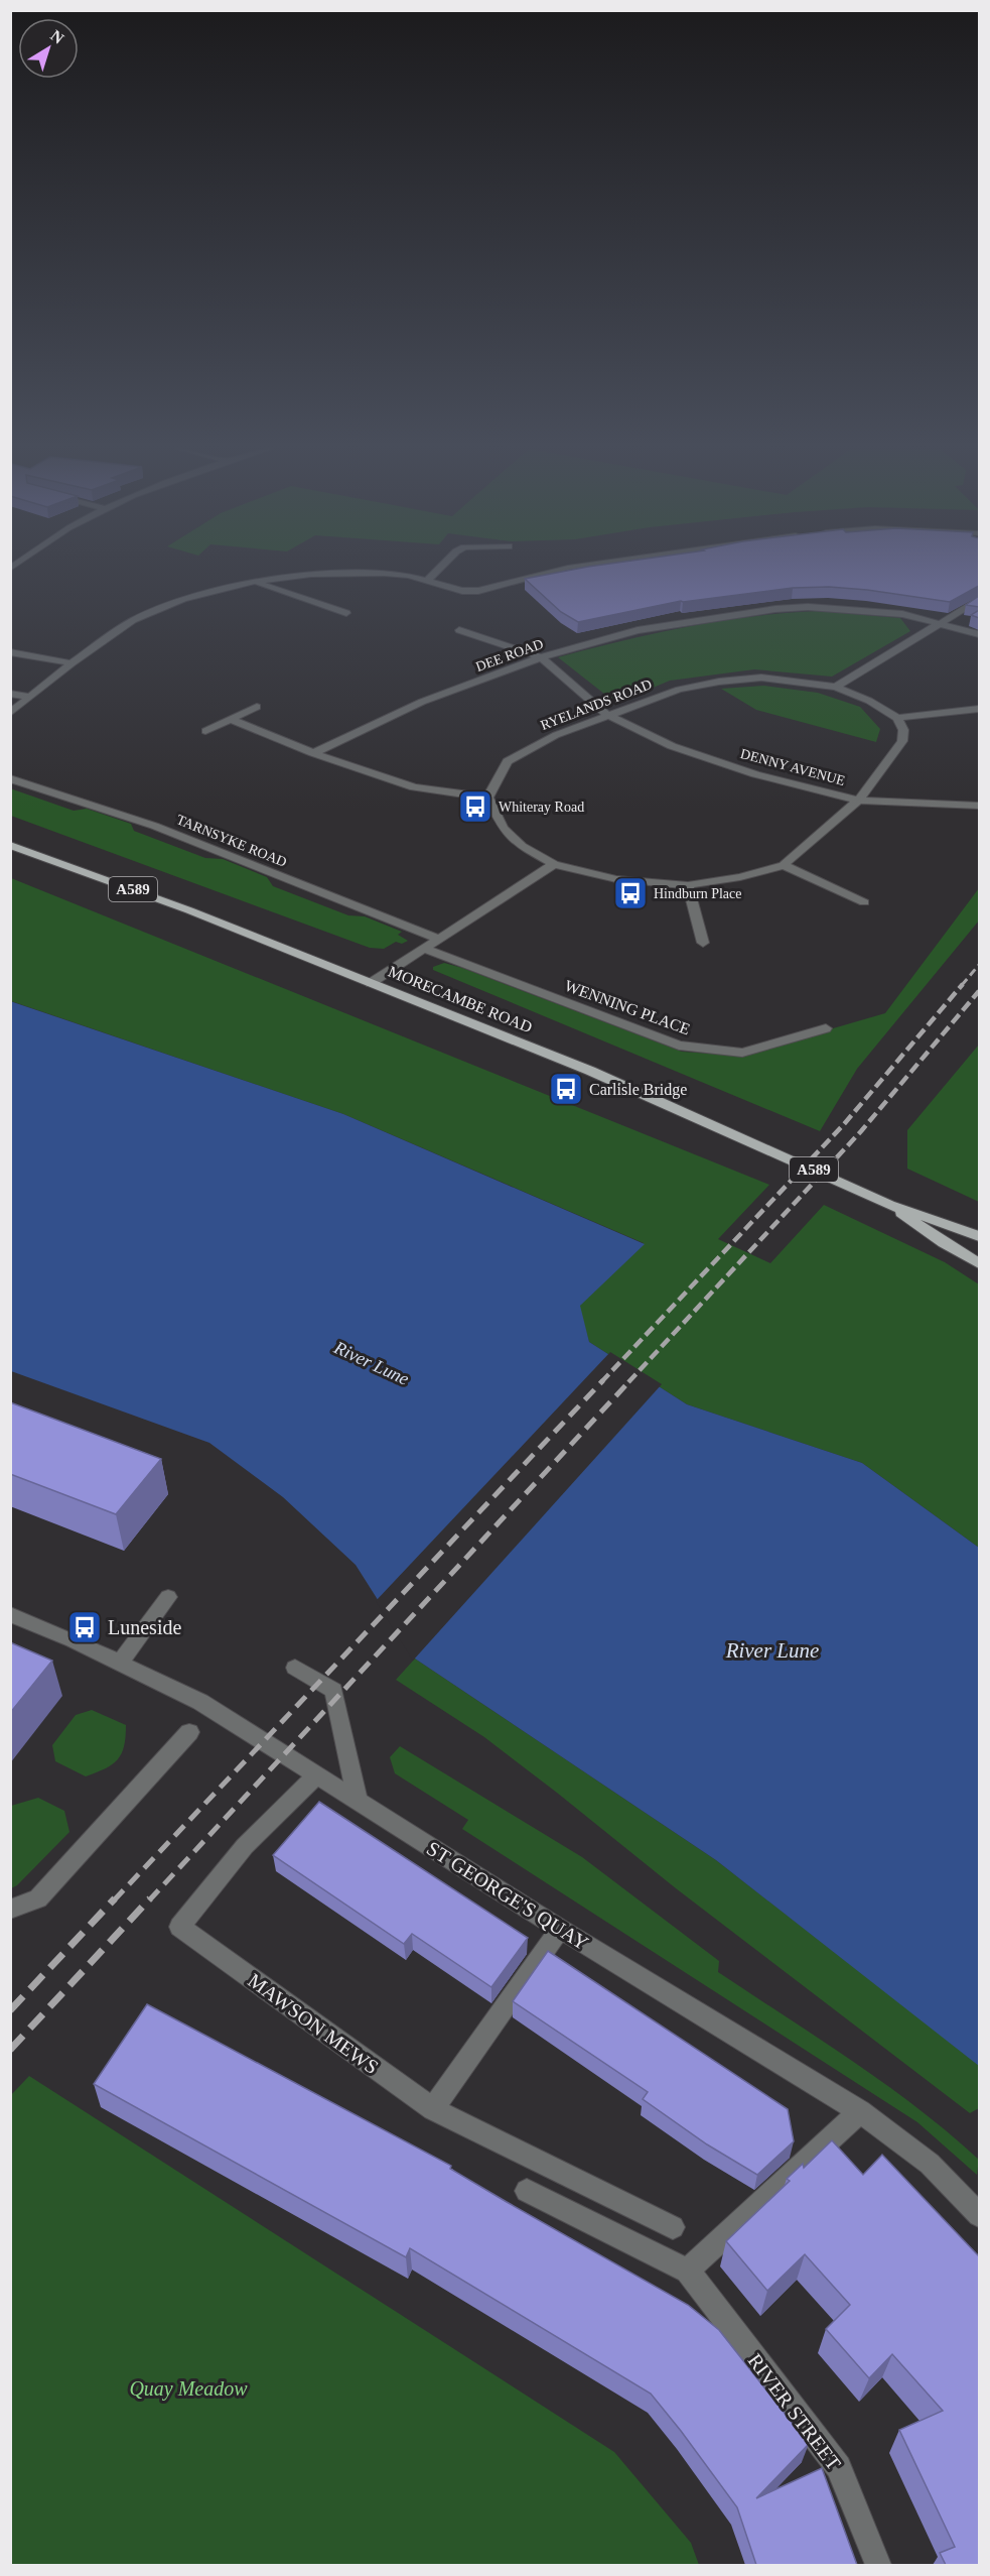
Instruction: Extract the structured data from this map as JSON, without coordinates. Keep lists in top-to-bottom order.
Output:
{
  "streets": {
    "main road": ["A589", "MORECAMBE ROAD"],
    "street": [
      "DEE ROAD",
      "RYELANDS ROAD",
      "DENNY AVENUE",
      "TARNSYKE ROAD",
      "WENNING PLACE",
      "ST GEORGE'S QUAY",
      "MAWSON MEWS",
      "RIVER STREET"
    ]
  },
  "crossings": [
    ["DEE ROAD", "DENNY AVENUE"],
    ["RYELANDS ROAD", "DENNY AVENUE"],
    ["ST GEORGE'S QUAY", "MAWSON MEWS"]
  ],
  "water": ["River Lune"],
  "parks": ["Quay Meadow"],
  "places": {
    "bus stop": [
      "Whiteray Road",
      "Hindburn Place",
      "Carlisle Bridge",
      "Luneside"
    ]
  },
  "north": "top right"
}
